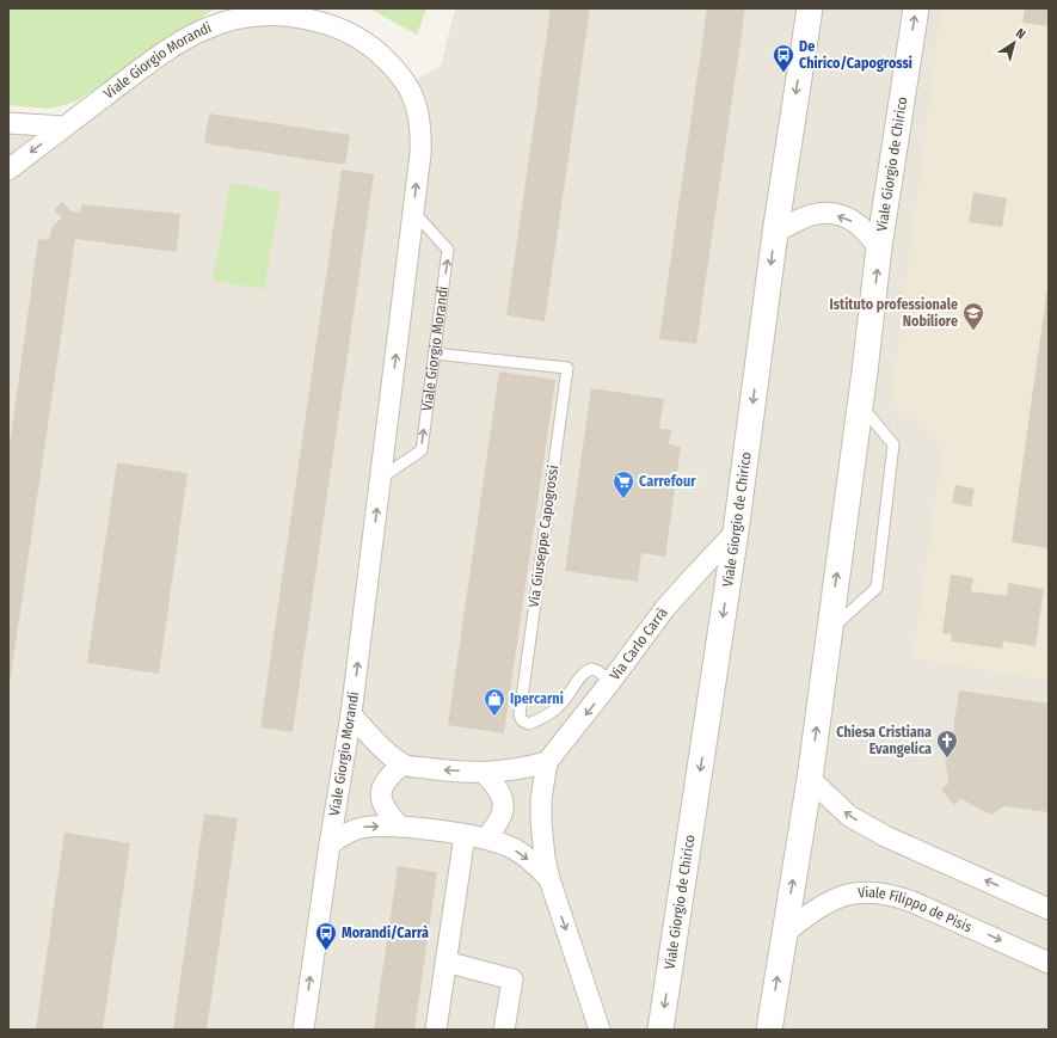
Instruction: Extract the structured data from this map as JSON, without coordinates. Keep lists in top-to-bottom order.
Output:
{
  "streets": {
    "street": [
      "Viale Giorgio Morandi",
      "Viale Giorgio de Chirico",
      "Via Carlo Carrà",
      "Viale Filippo de Pisis"
    ],
    "lane": ["Via Giuseppe Capogrossi"]
  },
  "crossings": [
    ["Viale Giorgio Morandi", "Via Giuseppe Capogrossi"],
    ["Viale Giorgio de Chirico", "Via Carlo Carrà"],
    ["Viale Giorgio de Chirico", "Viale Filippo de Pisis"],
    ["Via Giuseppe Capogrossi", "Via Carlo Carrà"]
  ],
  "places": {
    "bus stop": ["De Chirico/Capogrossi", "Morandi/Carrà"],
    "school or university": ["Istituto professionale Nobiliore"],
    "supermarket": ["Carrefour"],
    "shop": ["Ipercarni"],
    "church": ["Chiesa Cristiana Evangelica"]
  },
  "north": "top right"
}
